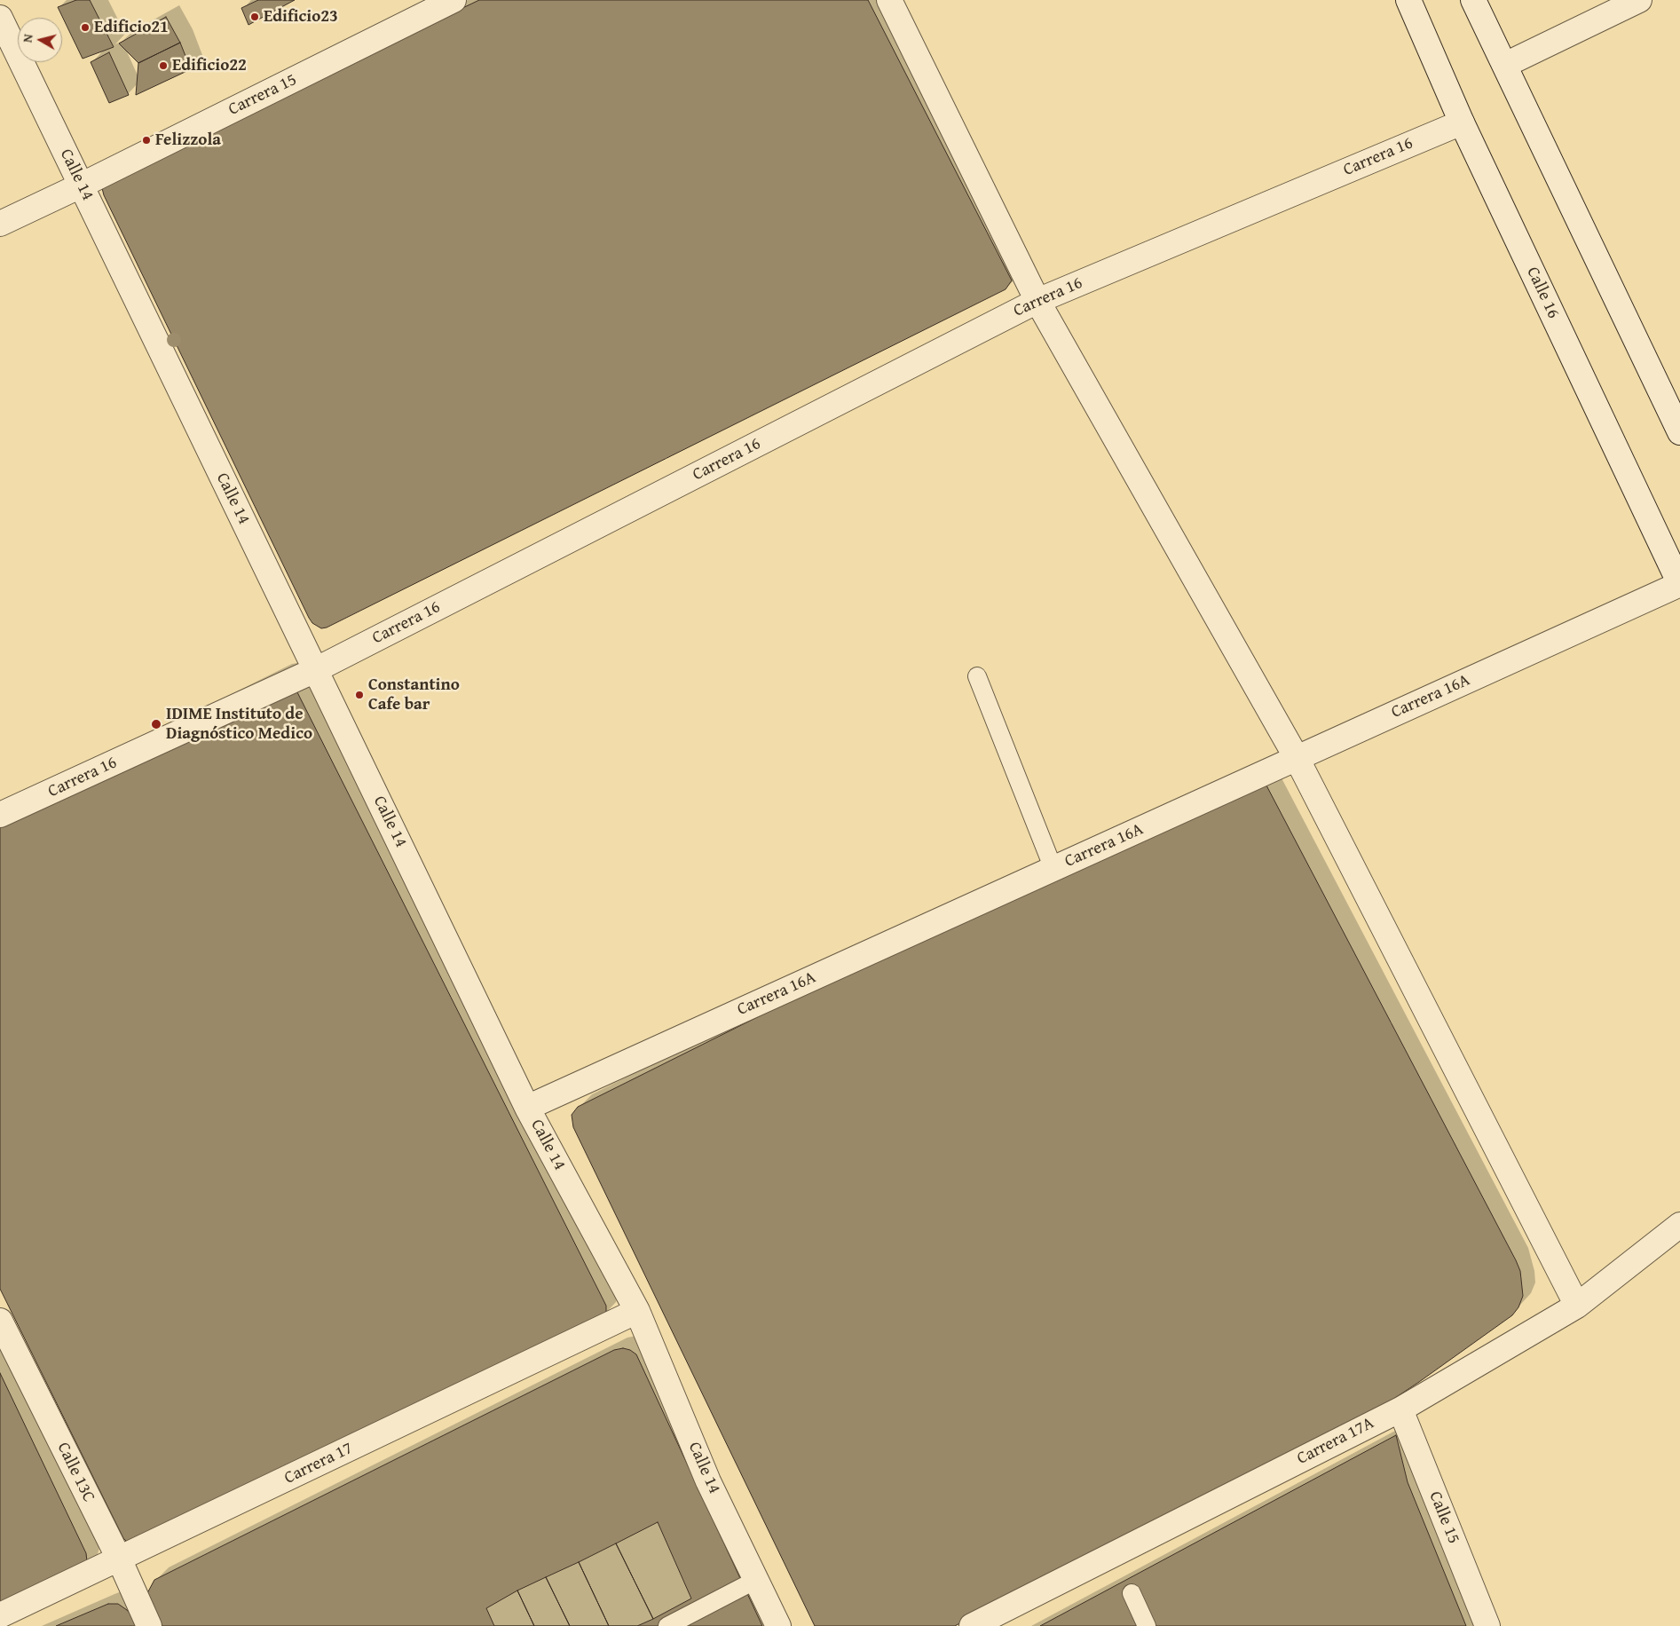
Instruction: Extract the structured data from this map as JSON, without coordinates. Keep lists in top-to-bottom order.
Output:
{
  "streets": {
    "street": [
      "Carrera 15",
      "Carrera 16",
      "Calle 14",
      "Calle 16",
      "Carrera 16A",
      "Carrera 17A",
      "Carrera 17",
      "Calle 13C",
      "Calle 15"
    ]
  },
  "crossings": [
    ["Carrera 15", "Calle 14"],
    ["Carrera 16", "Calle 14"],
    ["Carrera 16", "Calle 16"],
    ["Calle 14", "Carrera 16A"],
    ["Calle 14", "Carrera 17"],
    ["Calle 16", "Carrera 16A"],
    ["Carrera 17A", "Calle 15"],
    ["Carrera 17", "Calle 13C"]
  ],
  "places": [
    "Edificio23",
    "Edificio21",
    "Edificio22",
    "Felizzola",
    "Constantino Cafe bar",
    "IDIME Instituto de Diagnóstico Medico"
  ],
  "north": "left"
}
